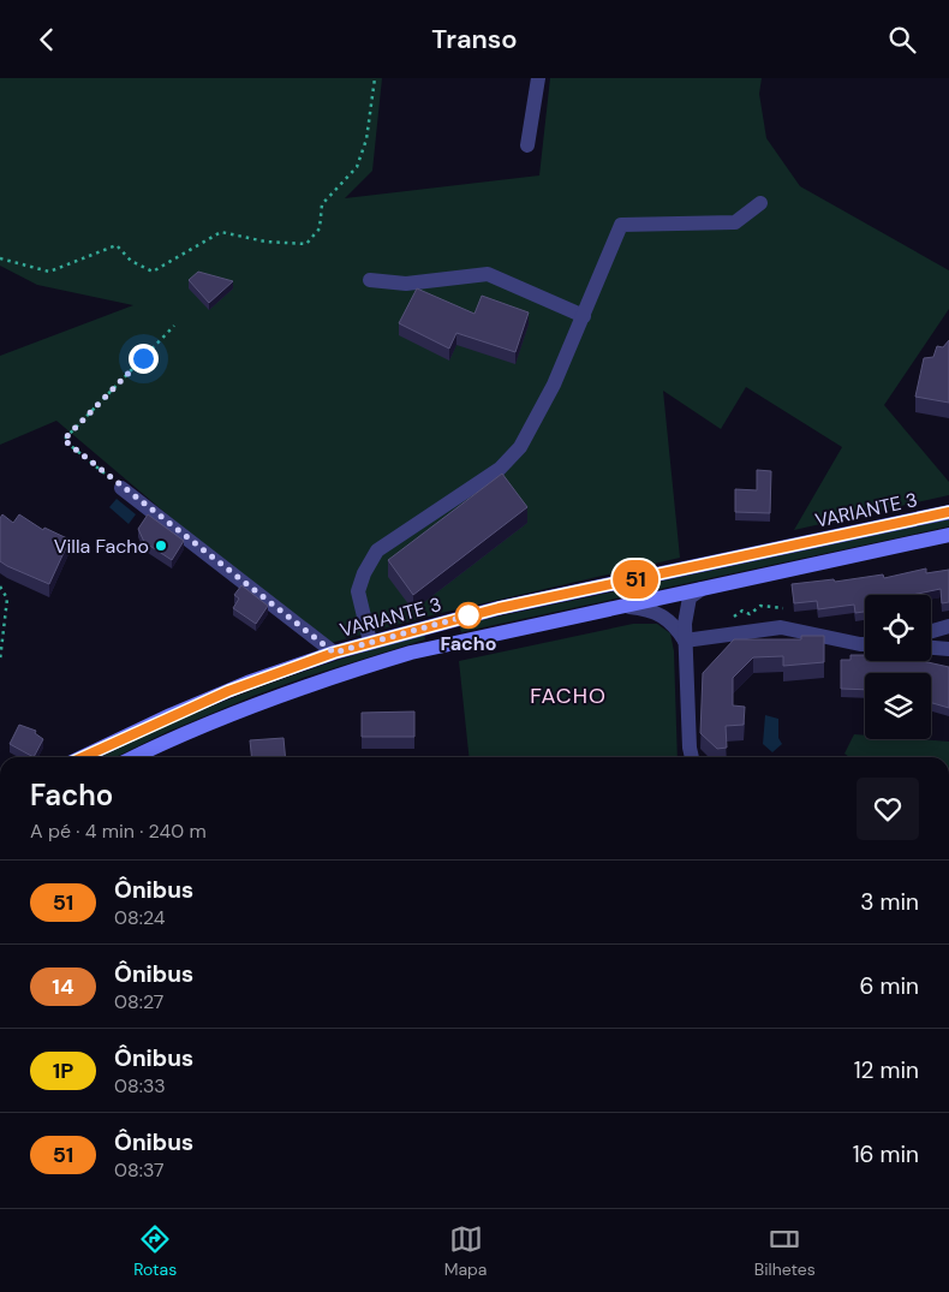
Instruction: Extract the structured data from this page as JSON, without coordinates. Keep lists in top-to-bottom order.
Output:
{
  "streets": {
    "main road": ["VARIANTE 3"]
  },
  "districts": ["FACHO"],
  "places": ["Villa Facho", "Facho"],
  "lines": ["bus line 51"],
  "page": {
    "header": "Transo",
    "on_map": "51",
    "heading": ["Facho", "A pé · 4 min · 240 m"],
    "list": [
      {
        "mark": "51",
        "name": "Ônibus",
        "note": "08:24",
        "value": "3 min"
      },
      {
        "mark": "14",
        "name": "Ônibus",
        "note": "08:27",
        "value": "6 min"
      },
      {
        "mark": "1P",
        "name": "Ônibus",
        "note": "08:33",
        "value": "12 min"
      },
      {
        "mark": "51",
        "name": "Ônibus",
        "note": "08:37",
        "value": "16 min"
      }
    ],
    "tabs": ["Rotas", "Mapa", "Bilhetes"]
  }
}
